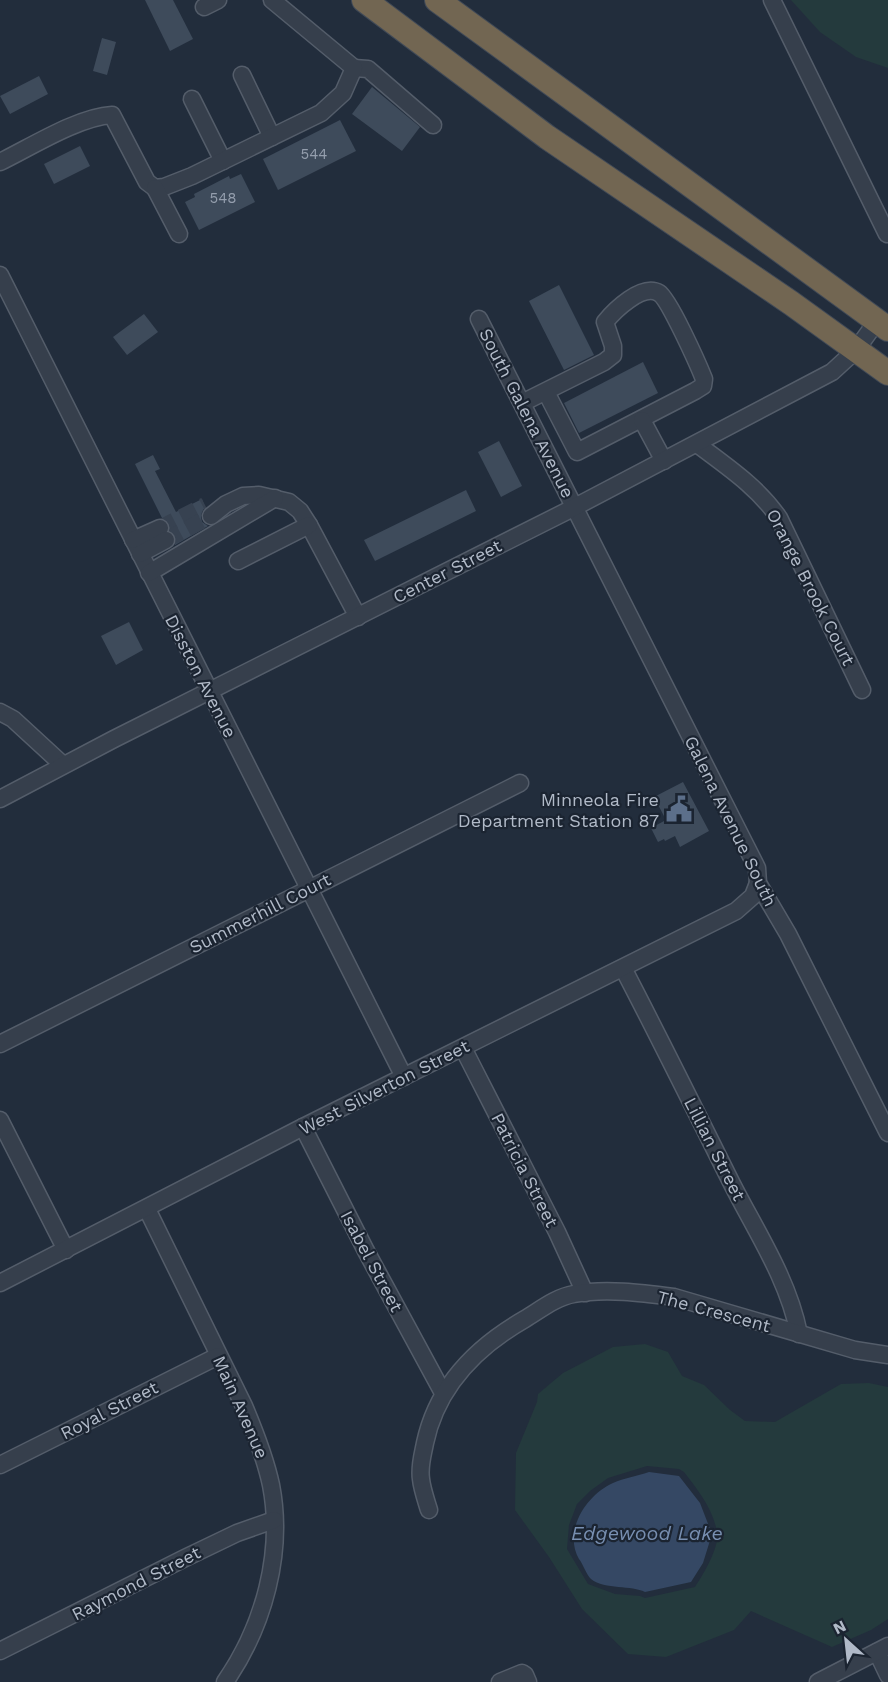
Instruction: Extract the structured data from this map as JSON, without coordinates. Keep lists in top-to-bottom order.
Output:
{
  "streets": {
    "street": [
      "South Galena Avenue",
      "Center Street",
      "Orange Brook Court",
      "Disston Avenue",
      "Galena Avenue South",
      "Summerhill Court",
      "West Silverton Street",
      "Lillian Street",
      "Patricia Street",
      "Isabel Street",
      "The Crescent",
      "Main Avenue",
      "Royal Street",
      "Raymond Street"
    ]
  },
  "crossings": [
    ["South Galena Avenue", "Center Street"],
    ["South Galena Avenue", "Galena Avenue South"],
    ["Center Street", "Orange Brook Court"],
    ["Center Street", "Disston Avenue"],
    ["Center Street", "Galena Avenue South"],
    ["Disston Avenue", "Summerhill Court"],
    ["Disston Avenue", "West Silverton Street"],
    ["Galena Avenue South", "West Silverton Street"],
    ["West Silverton Street", "Lillian Street"],
    ["West Silverton Street", "Patricia Street"],
    ["West Silverton Street", "Isabel Street"],
    ["West Silverton Street", "Main Avenue"],
    ["Lillian Street", "The Crescent"],
    ["Patricia Street", "The Crescent"],
    ["Isabel Street", "The Crescent"],
    ["Main Avenue", "Royal Street"],
    ["Main Avenue", "Raymond Street"]
  ],
  "water": ["Edgewood Lake"],
  "places": {
    "public building": ["Minneola Fire Department Station 87"]
  },
  "house_numbers": ["544", "548"],
  "north": "top left"
}
